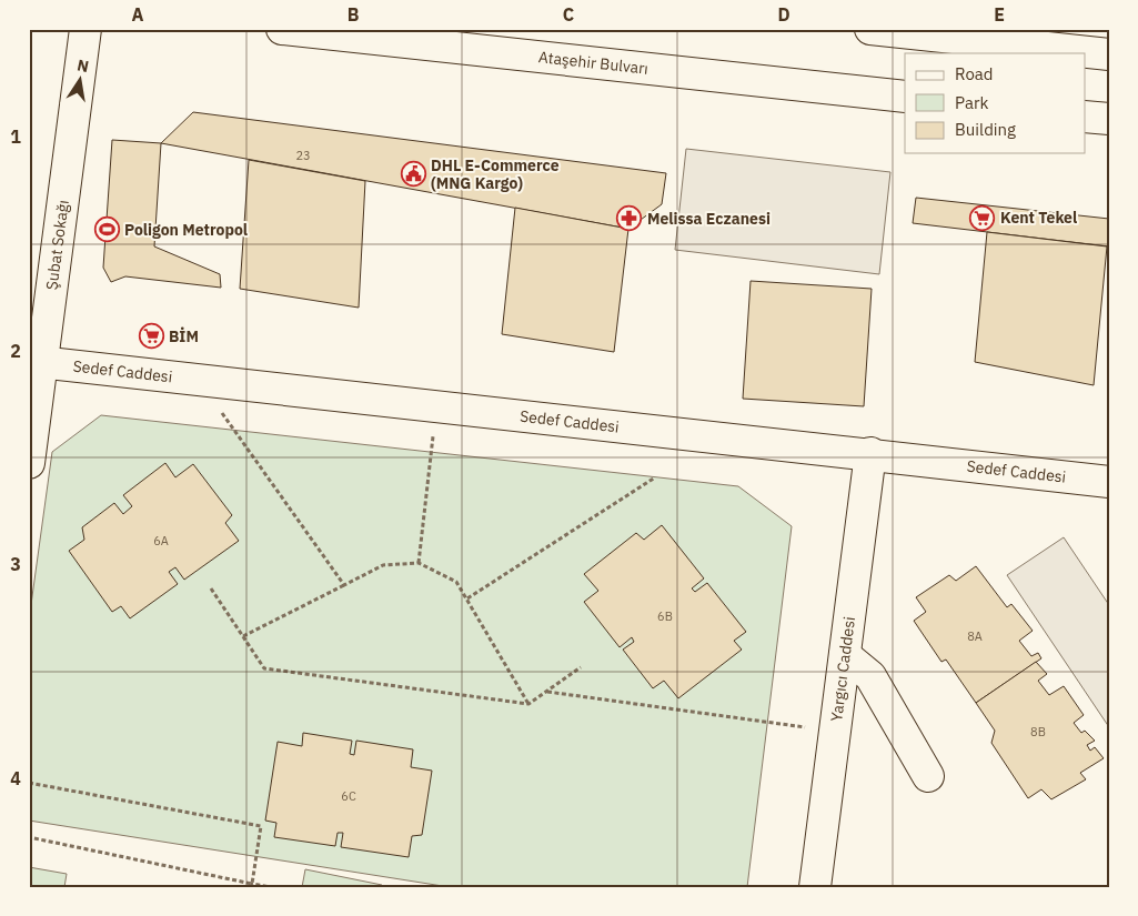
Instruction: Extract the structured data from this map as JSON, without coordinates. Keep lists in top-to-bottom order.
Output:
{
  "streets": {
    "street": [
      "Ataşehir Bulvarı",
      "Şubat Sokağı",
      "Sedef Caddesi",
      "Yargıcı Caddesi"
    ]
  },
  "crossings": [
    ["Şubat Sokağı", "Sedef Caddesi"],
    ["Sedef Caddesi", "Yargıcı Caddesi"]
  ],
  "places": {
    "public building": ["DHL E-Commerce (MNG Kargo)"],
    "supermarket": ["Kent Tekel", "BİM"],
    "pharmacy": ["Melissa Eczanesi"],
    "sports": ["Poligon Metropol"]
  },
  "house_numbers": [
    "23",
    "6A",
    "6B",
    "8A",
    "8B",
    "6C"
  ],
  "legend": ["Road", "Park", "Building"],
  "north": "top",
  "grid": {
    "columns": [
      "A",
      "B",
      "C",
      "D",
      "E"
    ],
    "rows": [
      "1",
      "2",
      "3",
      "4"
    ]
  }
}
